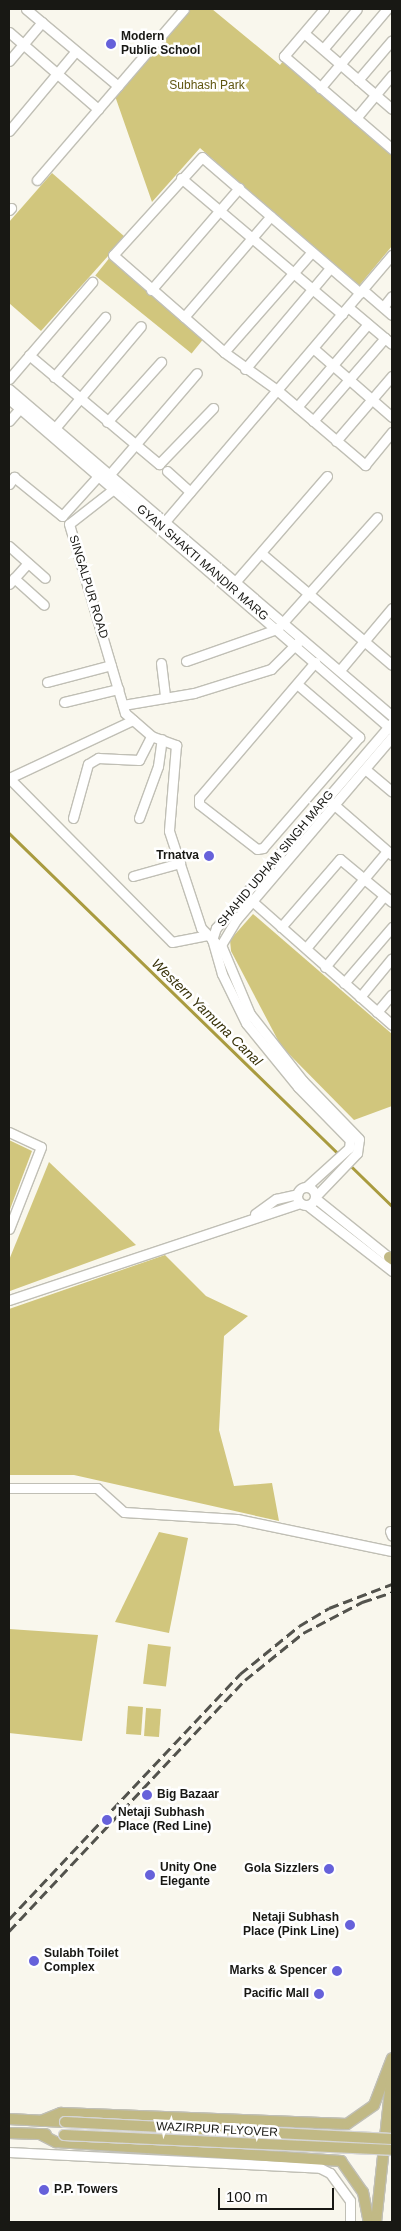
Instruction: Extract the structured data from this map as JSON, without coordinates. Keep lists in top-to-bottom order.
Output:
{
  "streets": {
    "main road": ["WAZIRPUR FLYOVER"],
    "street": ["GYAN SHAKTI MANDIR MARG", "SINGALPUR ROAD", "SHAHID UDHAM SINGH MARG"]
  },
  "crossings": [
    ["GYAN SHAKTI MANDIR MARG", "SINGALPUR ROAD"],
    ["GYAN SHAKTI MANDIR MARG", "SHAHID UDHAM SINGH MARG"]
  ],
  "water": ["Western Yamuna Canal"],
  "parks": ["Subhash Park"],
  "places": [
    "Modern Public School",
    "Trnatva",
    "Big Bazaar",
    "Netaji Subhash Place (Red Line)",
    "Gola Sizzlers",
    "Unity One Elegante",
    "Netaji Subhash Place (Pink Line)",
    "Sulabh Toilet Complex",
    "Marks & Spencer",
    "Pacific Mall",
    "P.P. Towers"
  ],
  "scale_bar": "100 m"
}
